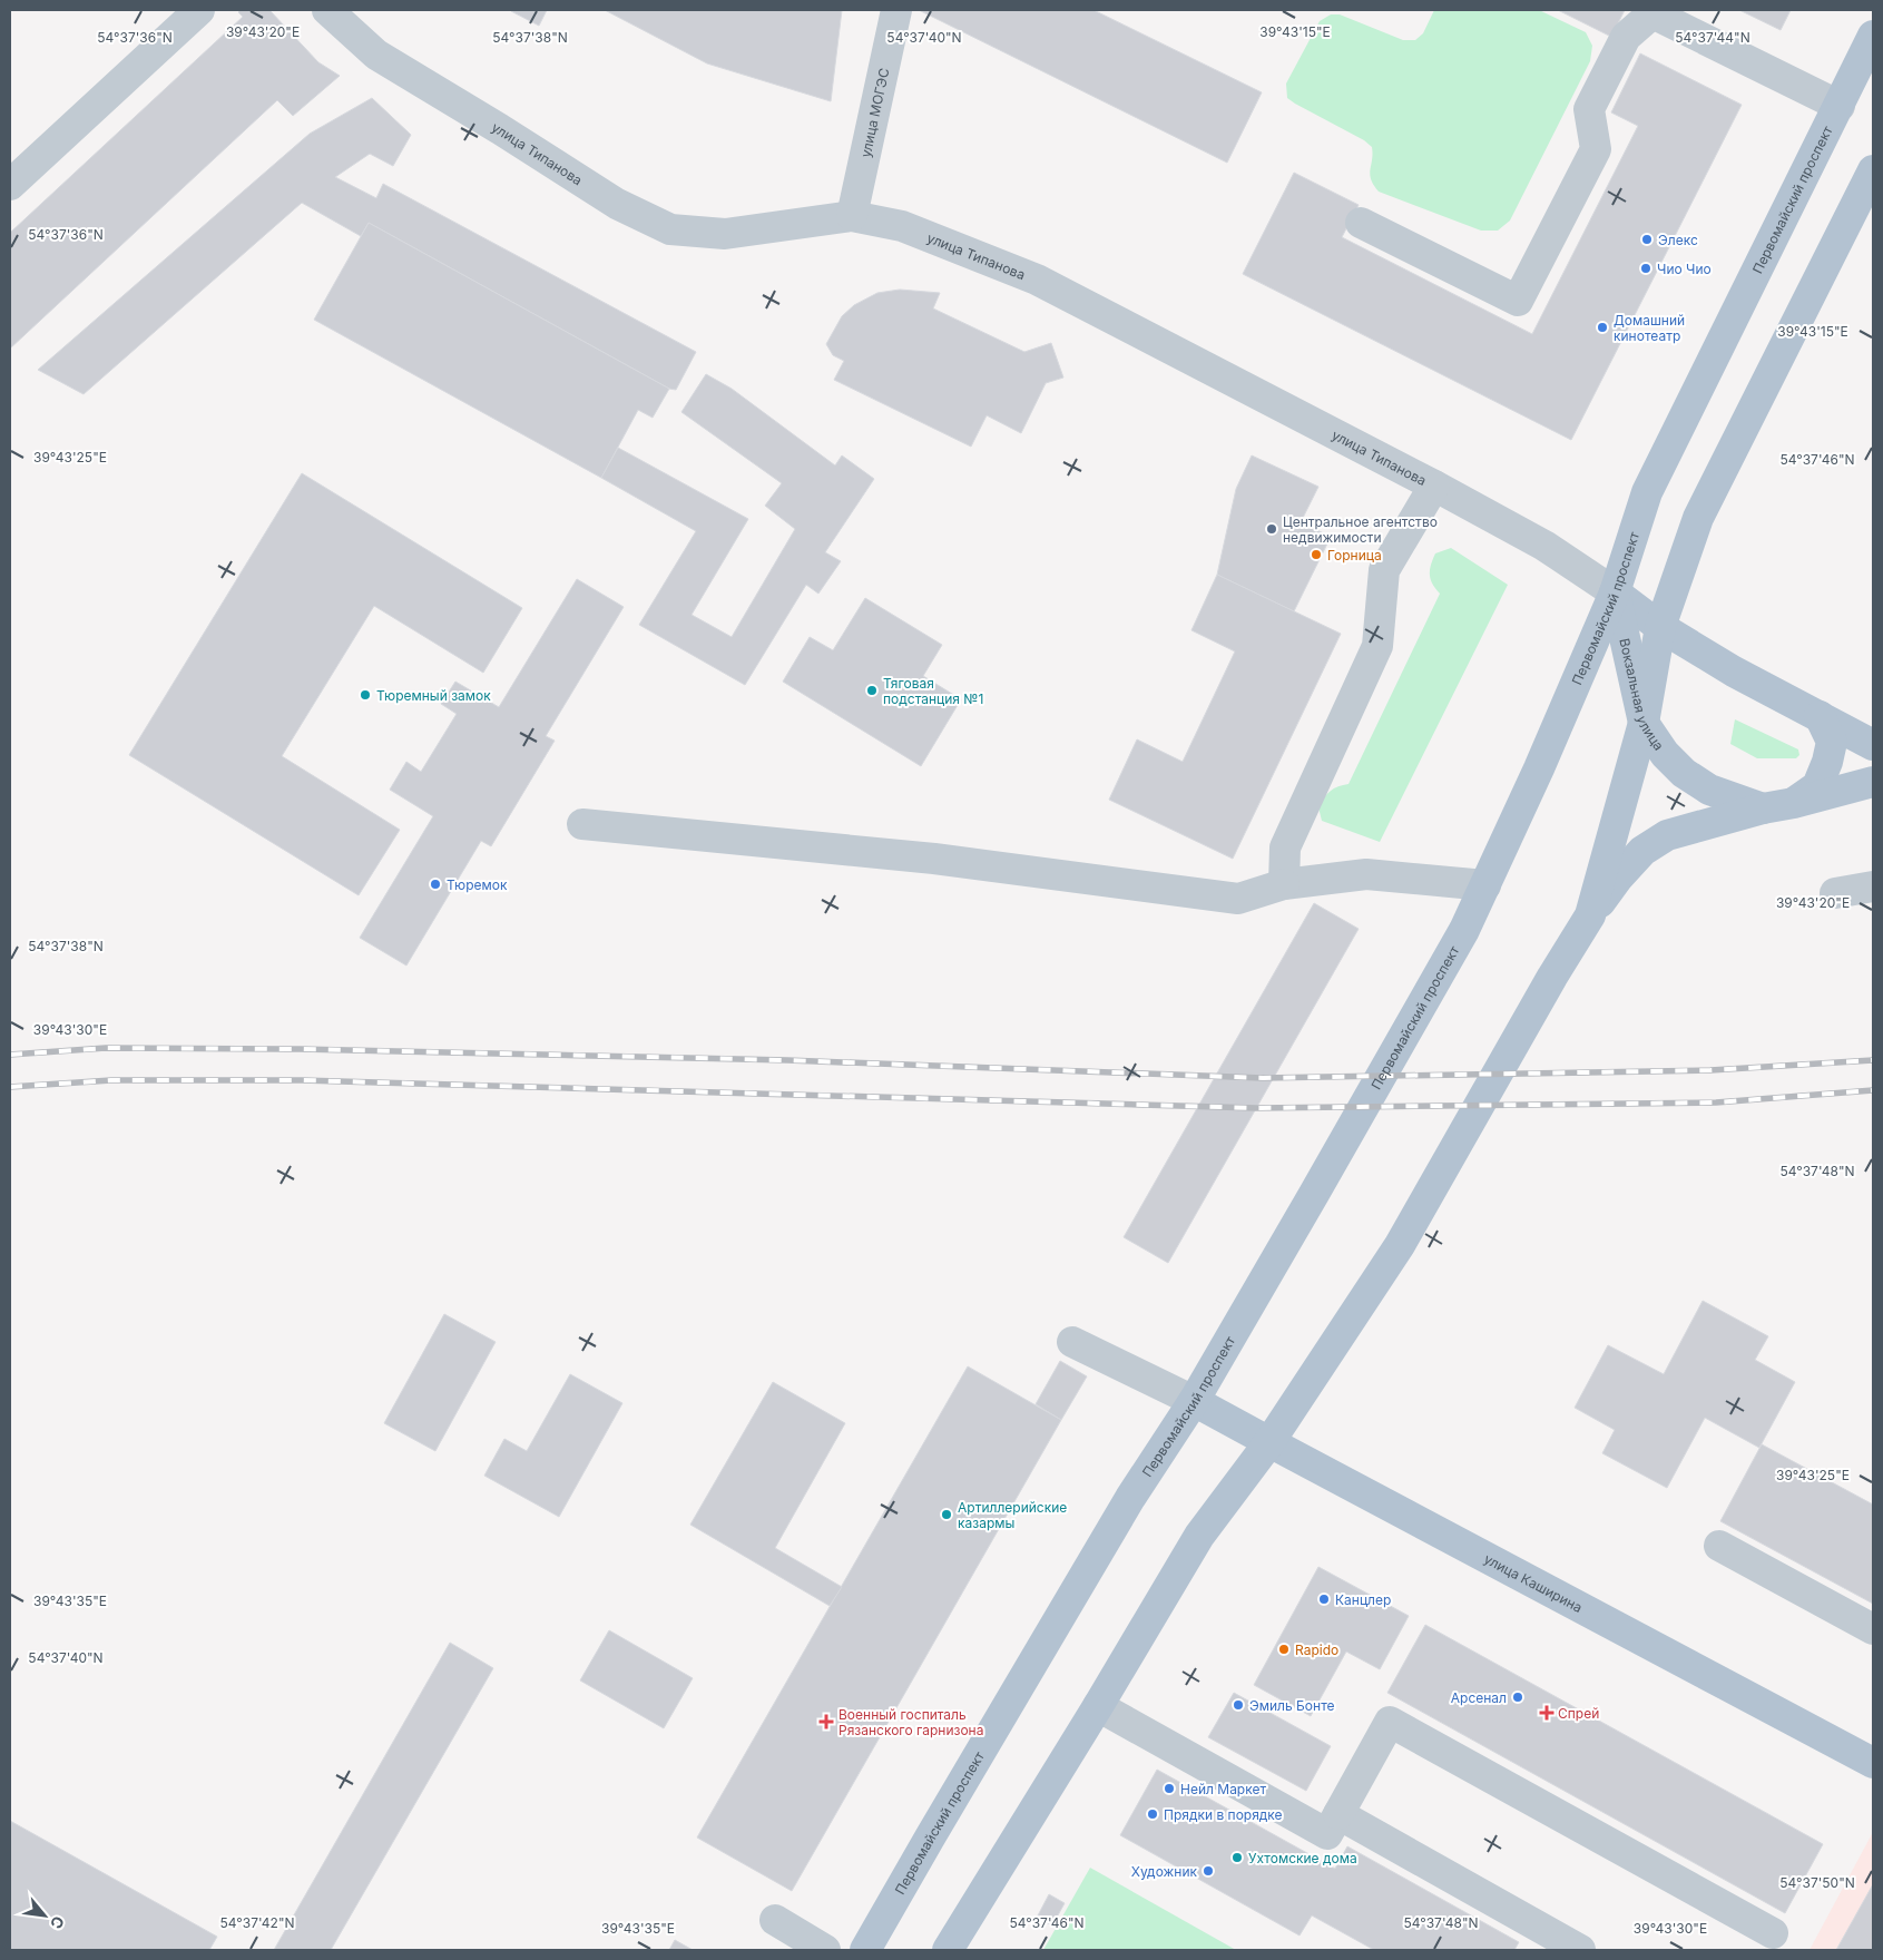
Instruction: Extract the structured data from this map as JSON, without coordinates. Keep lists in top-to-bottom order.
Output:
{
  "streets": {
    "main road": ["Первомайский проспект", "Вокзальная улица", "улица Каширина"],
    "street": ["улица МОГЭС", "улица Типанова"]
  },
  "crossings": [
    ["улица МОГЭС", "улица Типанова"],
    ["улица Типанова", "Первомайский проспект"],
    ["улица Типанова", "Вокзальная улица"],
    ["Первомайский проспект", "Вокзальная улица"],
    ["Первомайский проспект", "улица Каширина"]
  ],
  "places": {
    "other": [
      "Элекс",
      "Чио Чио",
      "Домашний кинотеатр",
      "Центральное агентство недвижимости",
      "Горница",
      "Тяговая подстанция №1",
      "Тюремный замок",
      "Тюремок",
      "Артиллерийские казармы",
      "Канцлер",
      "Rapido",
      "Арсенал",
      "Эмиль Бонте",
      "Нейл Маркет",
      "Прядки в порядке",
      "Ухтомские дома",
      "Художник"
    ],
    "health": ["Спрей", "Военный госпиталь Рязанского гарнизона"]
  },
  "north": "bottom right",
  "coordinates": [
    "39°43'20\"E",
    "39°43'15\"E",
    "54°37'36\"N",
    "54°37'38\"N",
    "54°37'40\"N",
    "54°37'44\"N",
    "39°43'25\"E",
    "54°37'46\"N",
    "39°43'30\"E",
    "54°37'48\"N",
    "39°43'35\"E",
    "54°37'50\"N",
    "54°37'42\"N"
  ]
}
